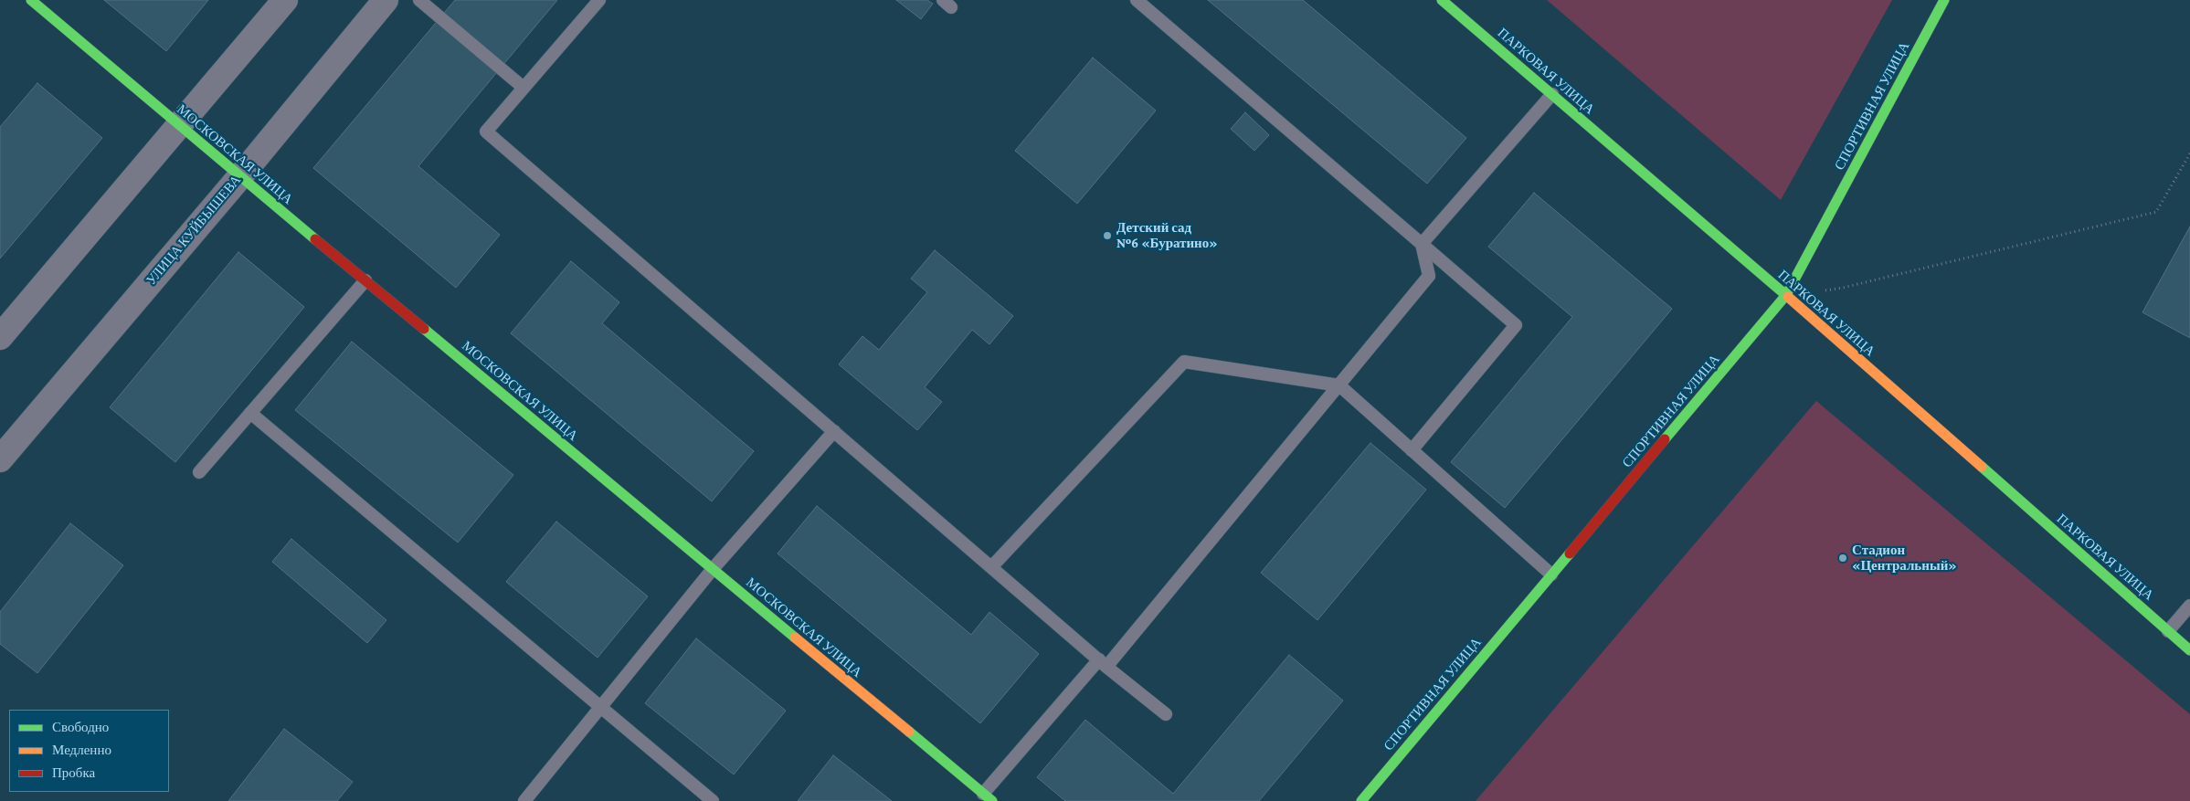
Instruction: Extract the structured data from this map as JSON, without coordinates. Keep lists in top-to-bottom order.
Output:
{
  "streets": {
    "street": [
      "ПАРКОВАЯ УЛИЦА",
      "СПОРТИВНАЯ УЛИЦА",
      "МОСКОВСКАЯ УЛИЦА",
      "УЛИЦА КУЙБЫШЕВА"
    ]
  },
  "crossings": [
    ["ПАРКОВАЯ УЛИЦА", "СПОРТИВНАЯ УЛИЦА"],
    ["МОСКОВСКАЯ УЛИЦА", "УЛИЦА КУЙБЫШЕВА"]
  ],
  "places": ["Детский сад №6 «Буратино»", "Стадион «Центральный»"],
  "legend": ["Свободно", "Медленно", "Пробка"]
}
